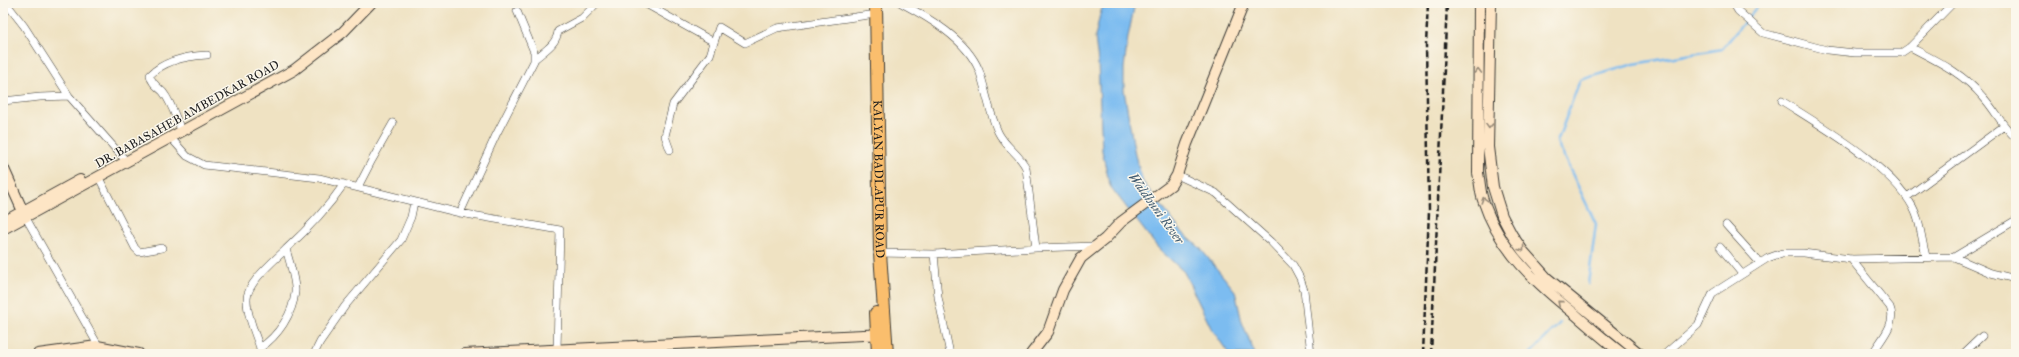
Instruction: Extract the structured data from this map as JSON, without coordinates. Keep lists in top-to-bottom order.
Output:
{
  "streets": {
    "main road": ["DR. BABASAHEB AMBEDKAR ROAD", "KALYAN BADLAPUR ROAD"]
  },
  "water": ["Waldhuni River"]
}
